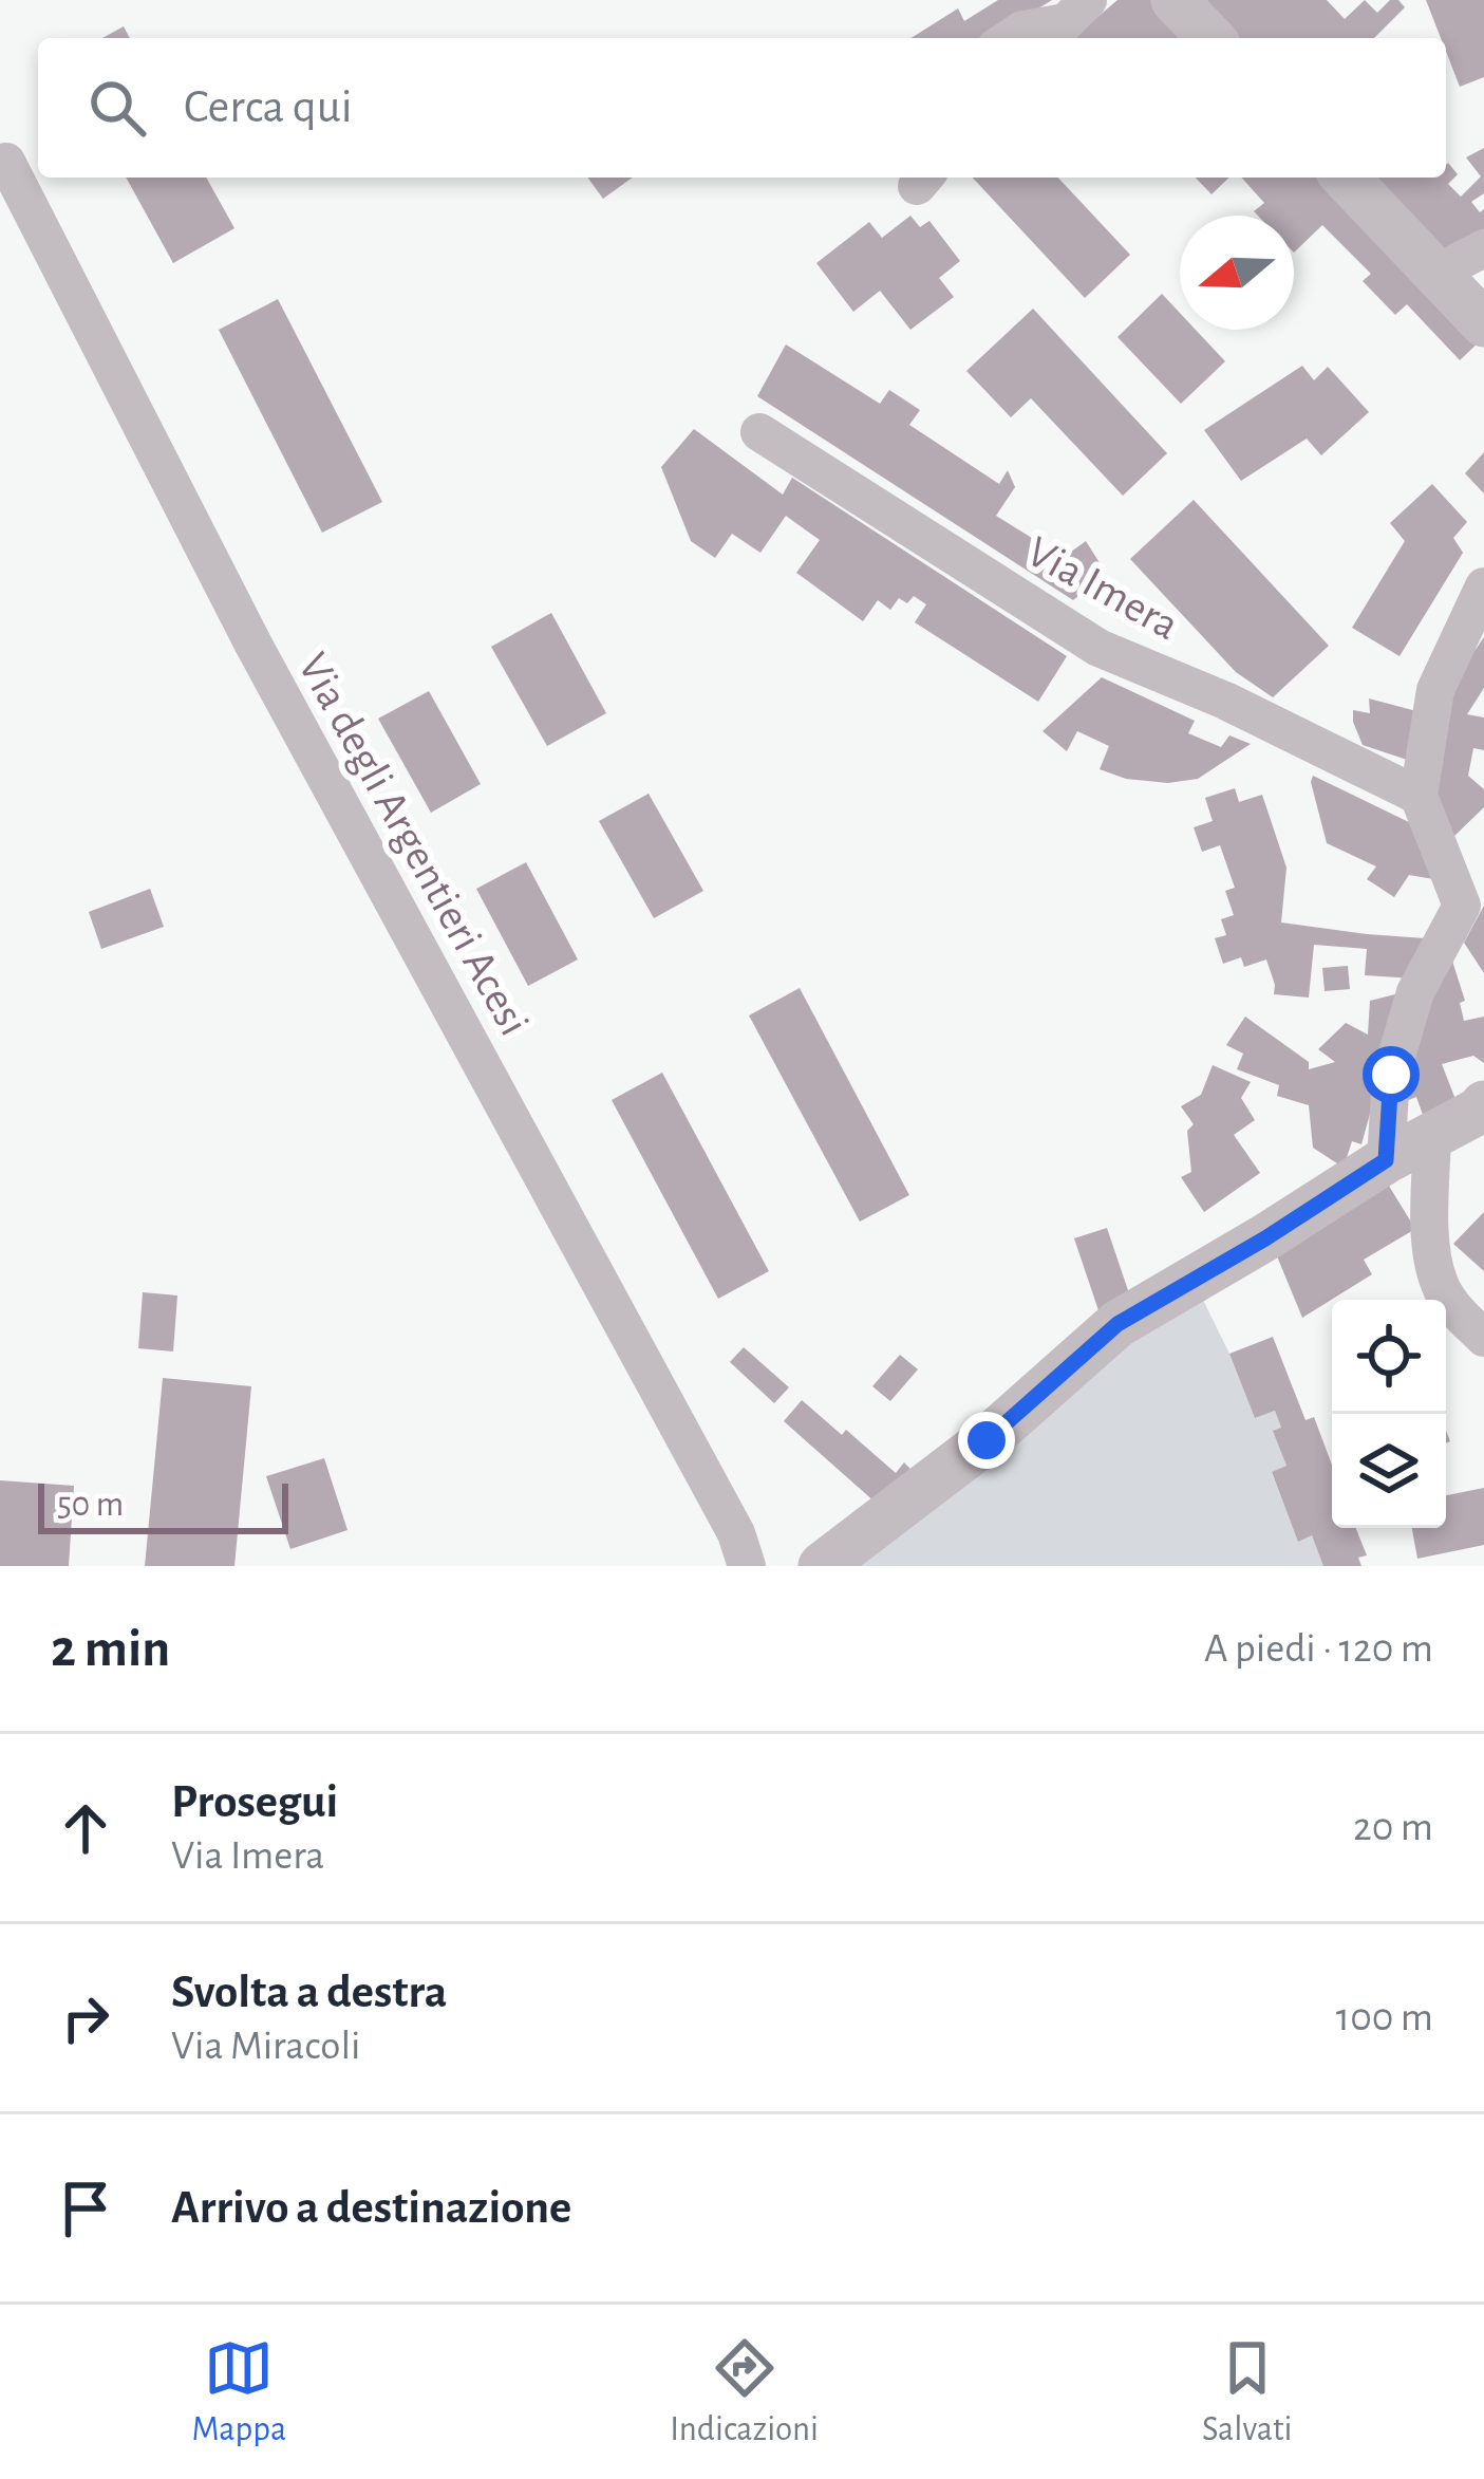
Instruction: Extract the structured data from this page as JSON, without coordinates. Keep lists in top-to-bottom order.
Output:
{
  "streets": {
    "street": ["Via Imera", "Via degli Argentieri Acesi"]
  },
  "scale_bar": "50 m",
  "north": "left",
  "page": {
    "search": "Cerca qui",
    "scale": "50 m",
    "heading": ["2 min", "A piedi · 120 m"],
    "list": [
      ["Prosegui", "Via Imera", "20 m"],
      ["Svolta a destra", "Via Miracoli", "100 m"],
      "Arrivo a destinazione"
    ],
    "nav": ["Mappa", "Indicazioni", "Salvati"]
  }
}
